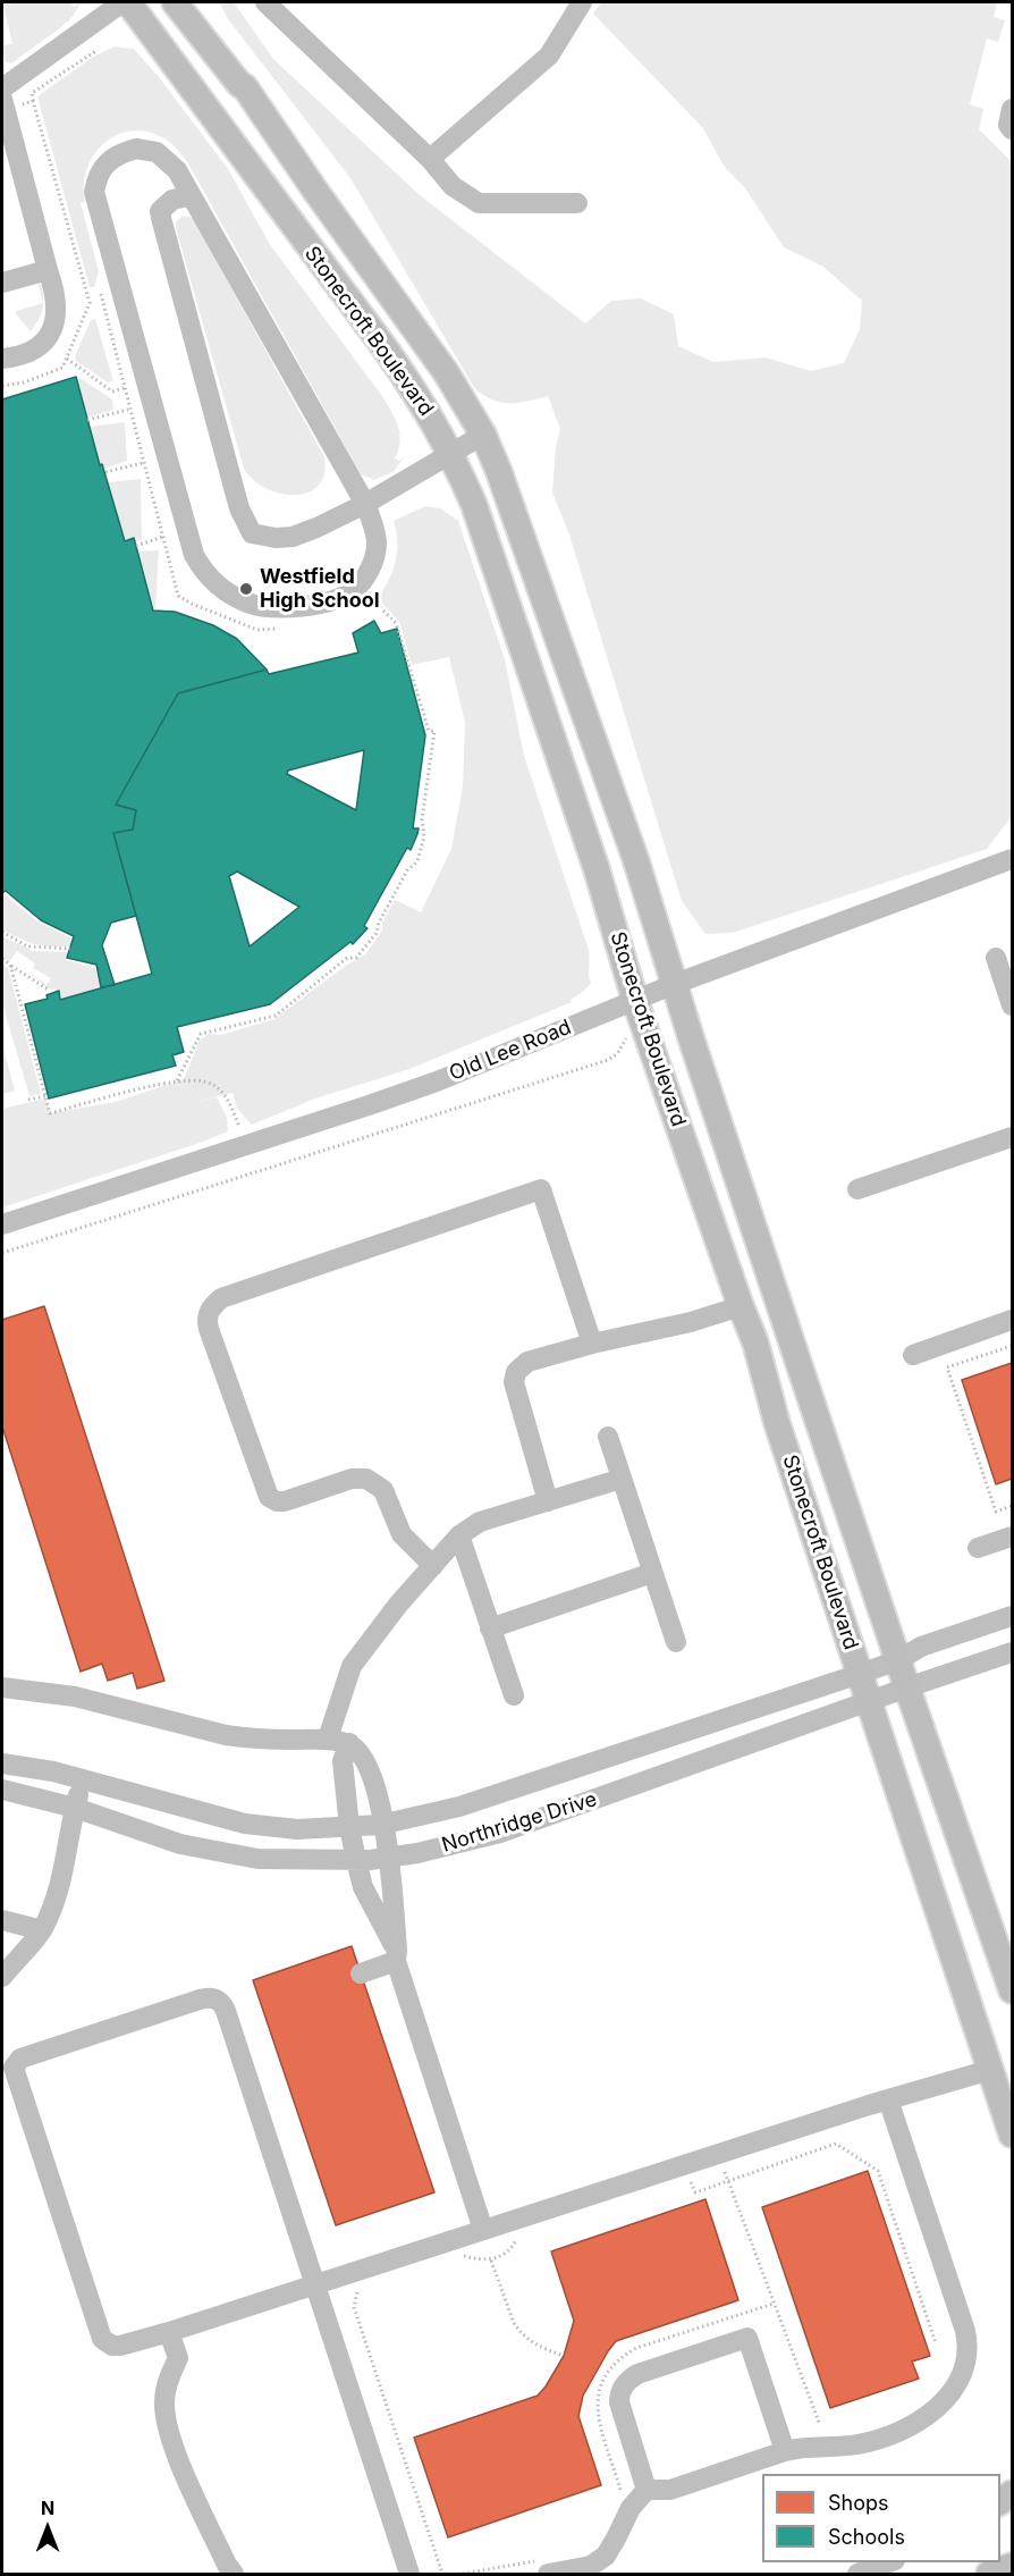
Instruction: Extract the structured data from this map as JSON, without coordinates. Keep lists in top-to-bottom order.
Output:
{
  "streets": {
    "main road": ["Stonecroft Boulevard"],
    "street": ["Old Lee Road", "Northridge Drive"]
  },
  "crossings": [
    ["Stonecroft Boulevard", "Old Lee Road"],
    ["Stonecroft Boulevard", "Northridge Drive"]
  ],
  "places": ["Westfield High School"],
  "legend": ["Shops", "Schools"],
  "north": "top"
}
